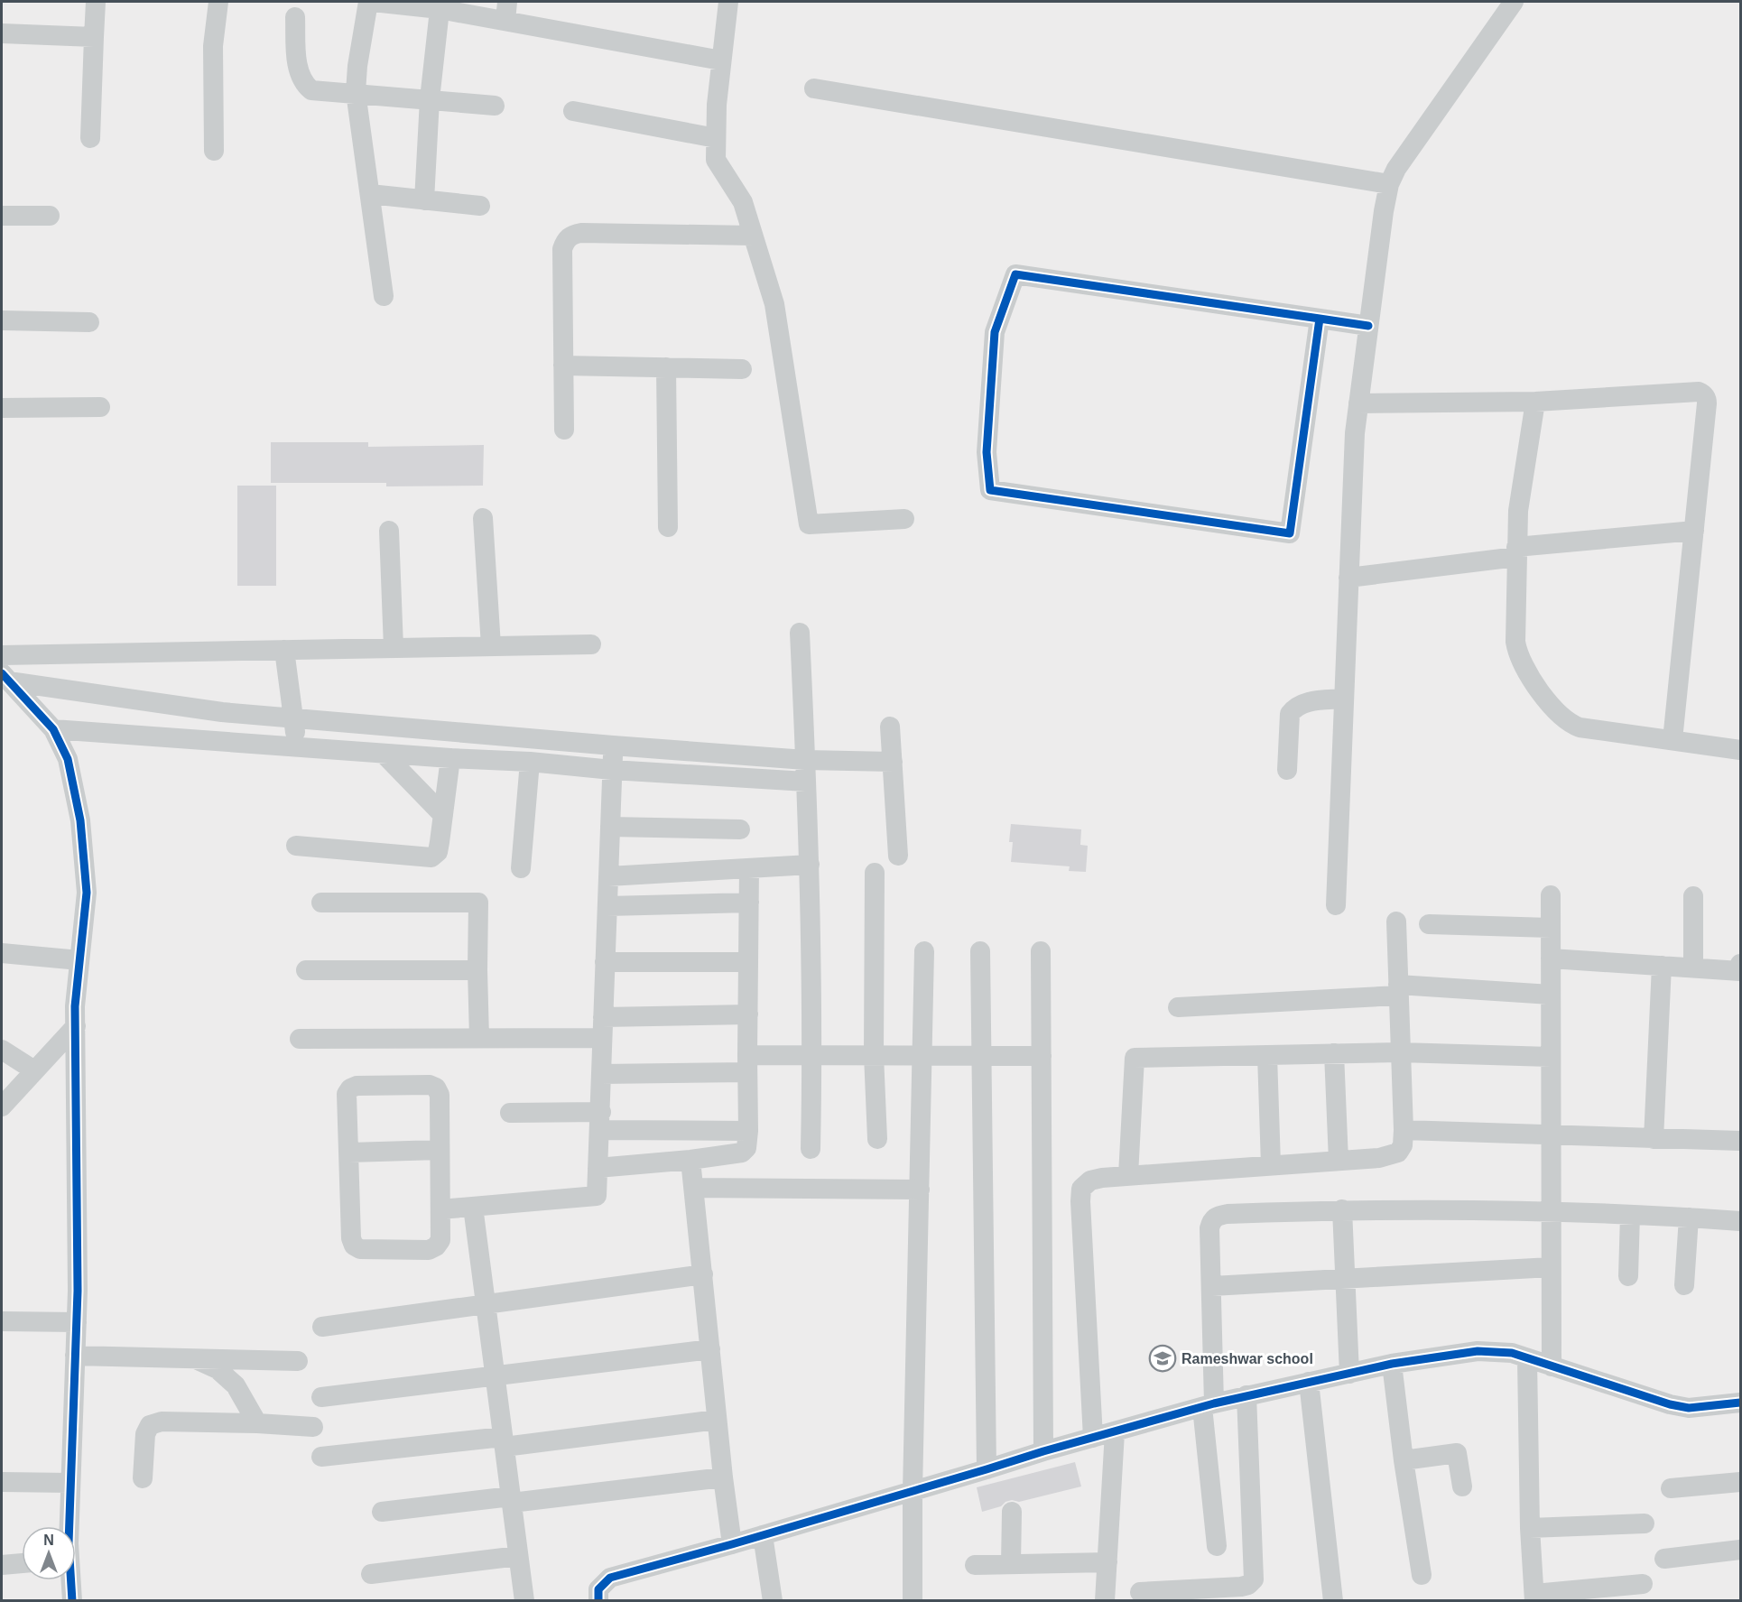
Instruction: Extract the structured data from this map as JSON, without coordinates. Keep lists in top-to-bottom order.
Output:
{
  "places": {
    "school or university": ["Rameshwar school"]
  },
  "north": "top"
}
